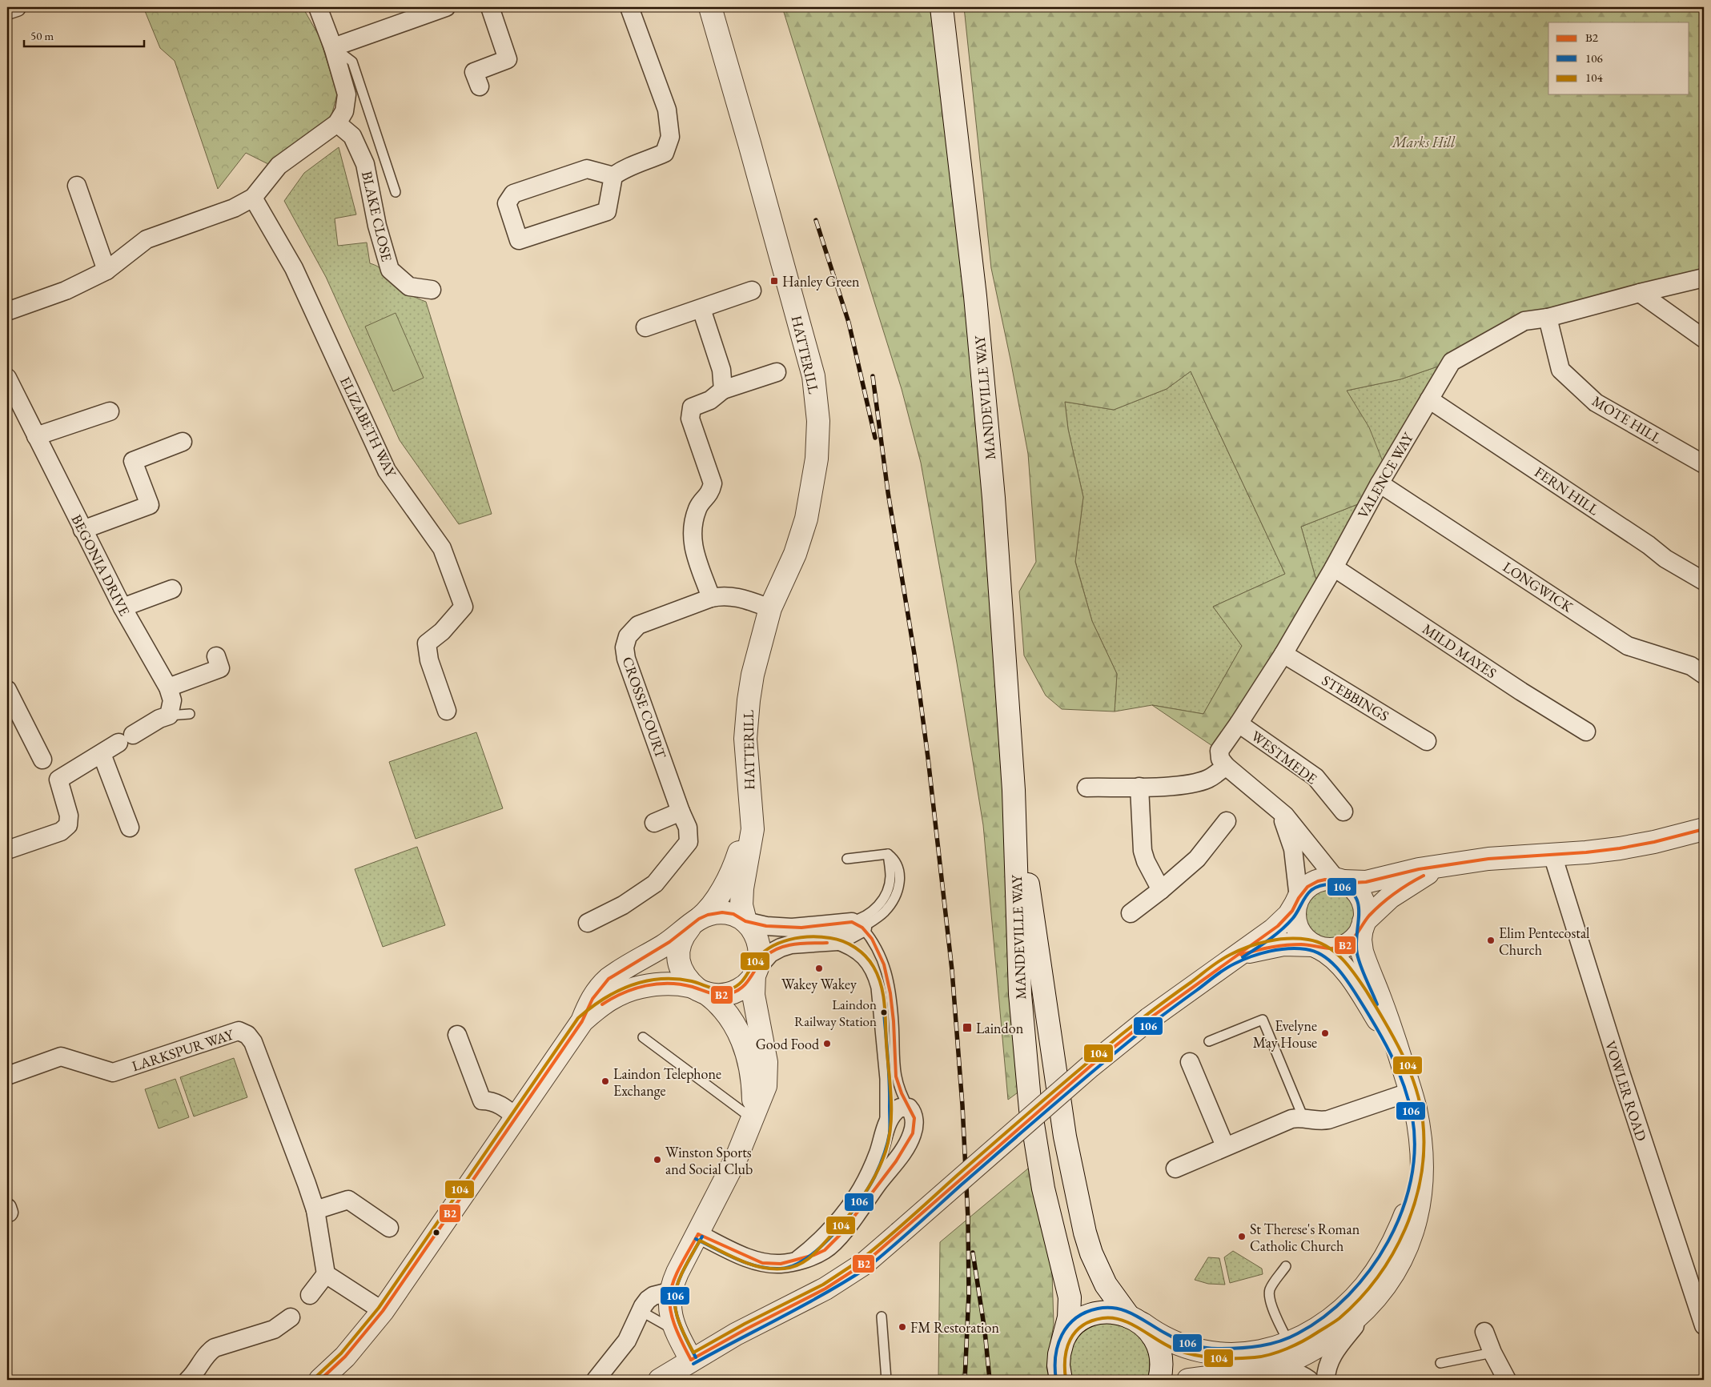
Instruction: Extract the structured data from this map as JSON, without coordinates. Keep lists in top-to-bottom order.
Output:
{
  "streets": {
    "street": [
      "BLAKE CLOSE",
      "HATTERILL",
      "MANDEVILLE WAY",
      "MOTE HILL",
      "ELIZABETH WAY",
      "VALENCE WAY",
      "FERN HILL",
      "BEGONIA DRIVE",
      "LONGWICK",
      "MILD MAYES",
      "STEBBINGS",
      "CROSSE COURT",
      "WESTMEDE",
      "LARKSPUR WAY",
      "VOWLER ROAD"
    ]
  },
  "crossings": [
    ["HATTERILL", "CROSSE COURT"],
    ["MOTE HILL", "VALENCE WAY"],
    ["VALENCE WAY", "FERN HILL"],
    ["VALENCE WAY", "LONGWICK"],
    ["VALENCE WAY", "MILD MAYES"],
    ["VALENCE WAY", "STEBBINGS"],
    ["VALENCE WAY", "WESTMEDE"]
  ],
  "parks": ["Marks Hill"],
  "places": {
    "transit": ["Hanley Green", "Laindon"],
    "other": [
      "Elim Pentecostal Church",
      "Wakey Wakey",
      "Laindon Railway Station",
      "Evelyne May House",
      "Good Food",
      "Laindon Telephone Exchange",
      "Winston Sports and Social Club",
      "St Therese's Roman Catholic Church",
      "FM Restoration"
    ]
  },
  "lines": ["transit line B2", "transit line 106", "transit line 104"],
  "legend": ["B2", "106", "104"],
  "scale_bar": "50 m"
}
